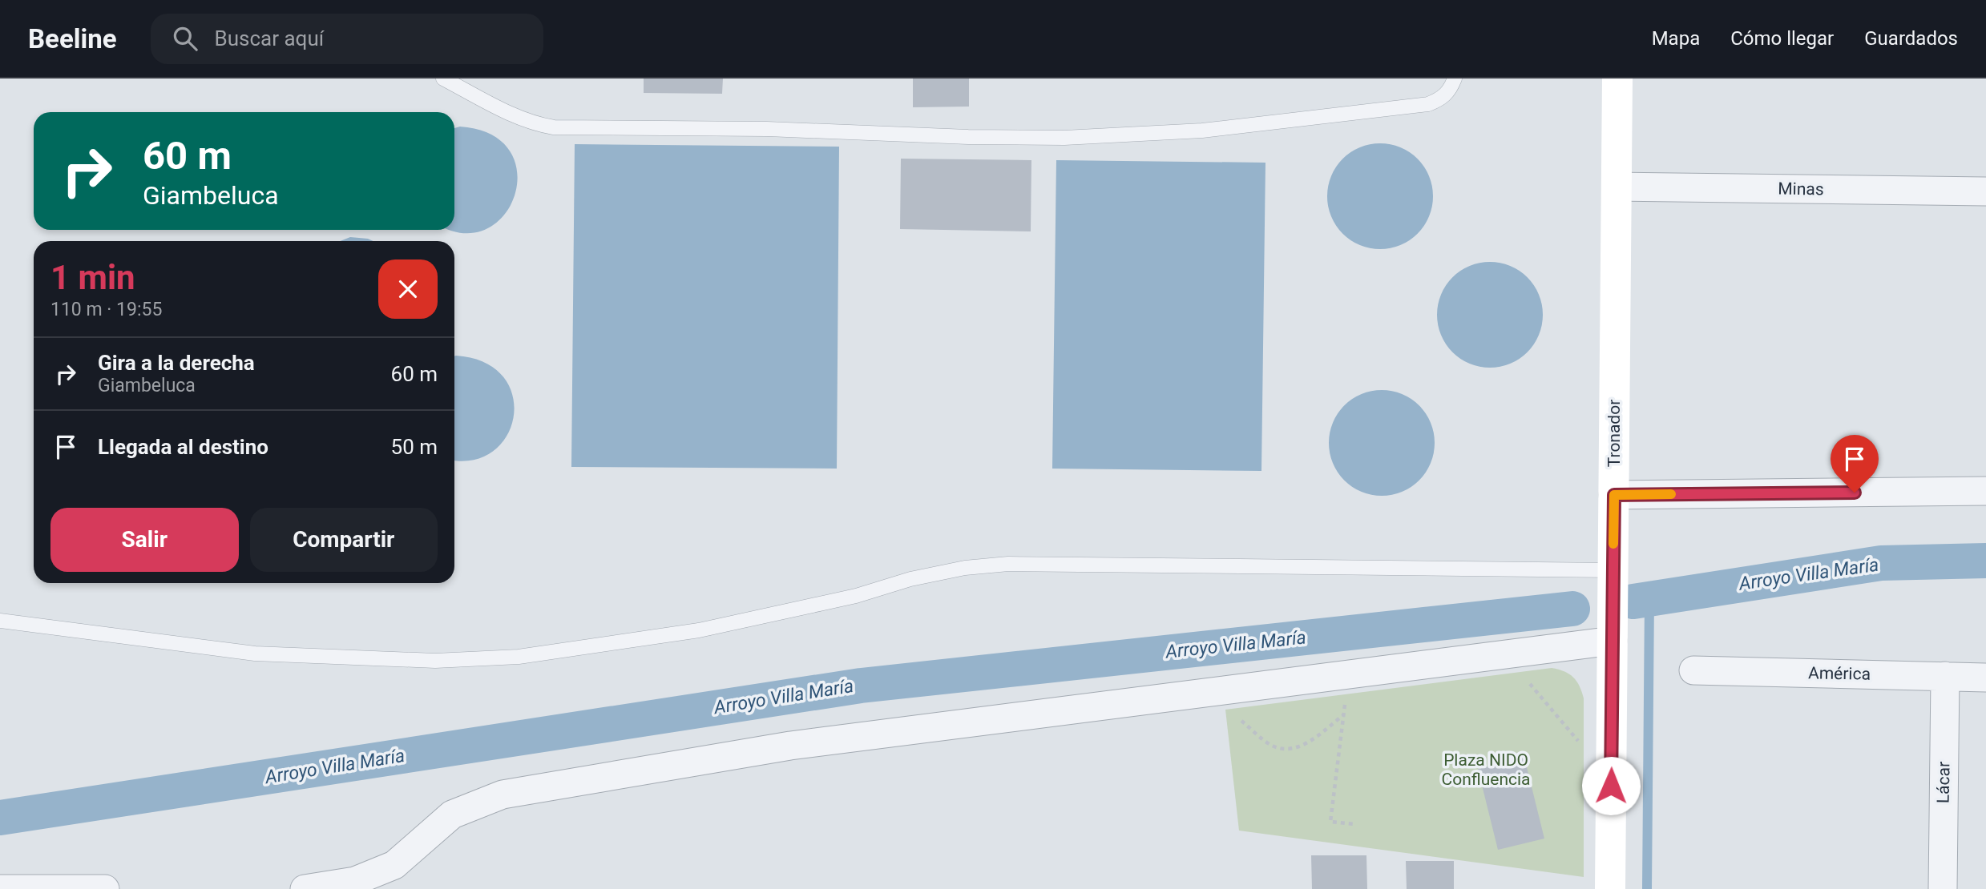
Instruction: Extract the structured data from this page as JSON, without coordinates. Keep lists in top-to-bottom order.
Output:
{
  "streets": {
    "main road": ["Tronador"],
    "street": ["Minas", "América", "Lácar"]
  },
  "crossings": [
    ["Minas", "Tronador"],
    ["América", "Lácar"]
  ],
  "water": ["Arroyo Villa María"],
  "parks": ["Plaza NIDO Confluencia"],
  "page": {
    "header": "Beeline",
    "search": "Buscar aquí",
    "nav": ["Mapa", "Cómo llegar", "Guardados"],
    "turn": ["60 m", "Giambeluca"],
    "heading": ["1 min", "110 m · 19:55"],
    "list": [
      {
        "name": "Gira a la derecha",
        "note": "Giambeluca",
        "value": "60 m"
      },
      {
        "name": "Llegada al destino",
        "value": "50 m"
      }
    ],
    "buttons": ["Salir", "Compartir"]
  }
}
